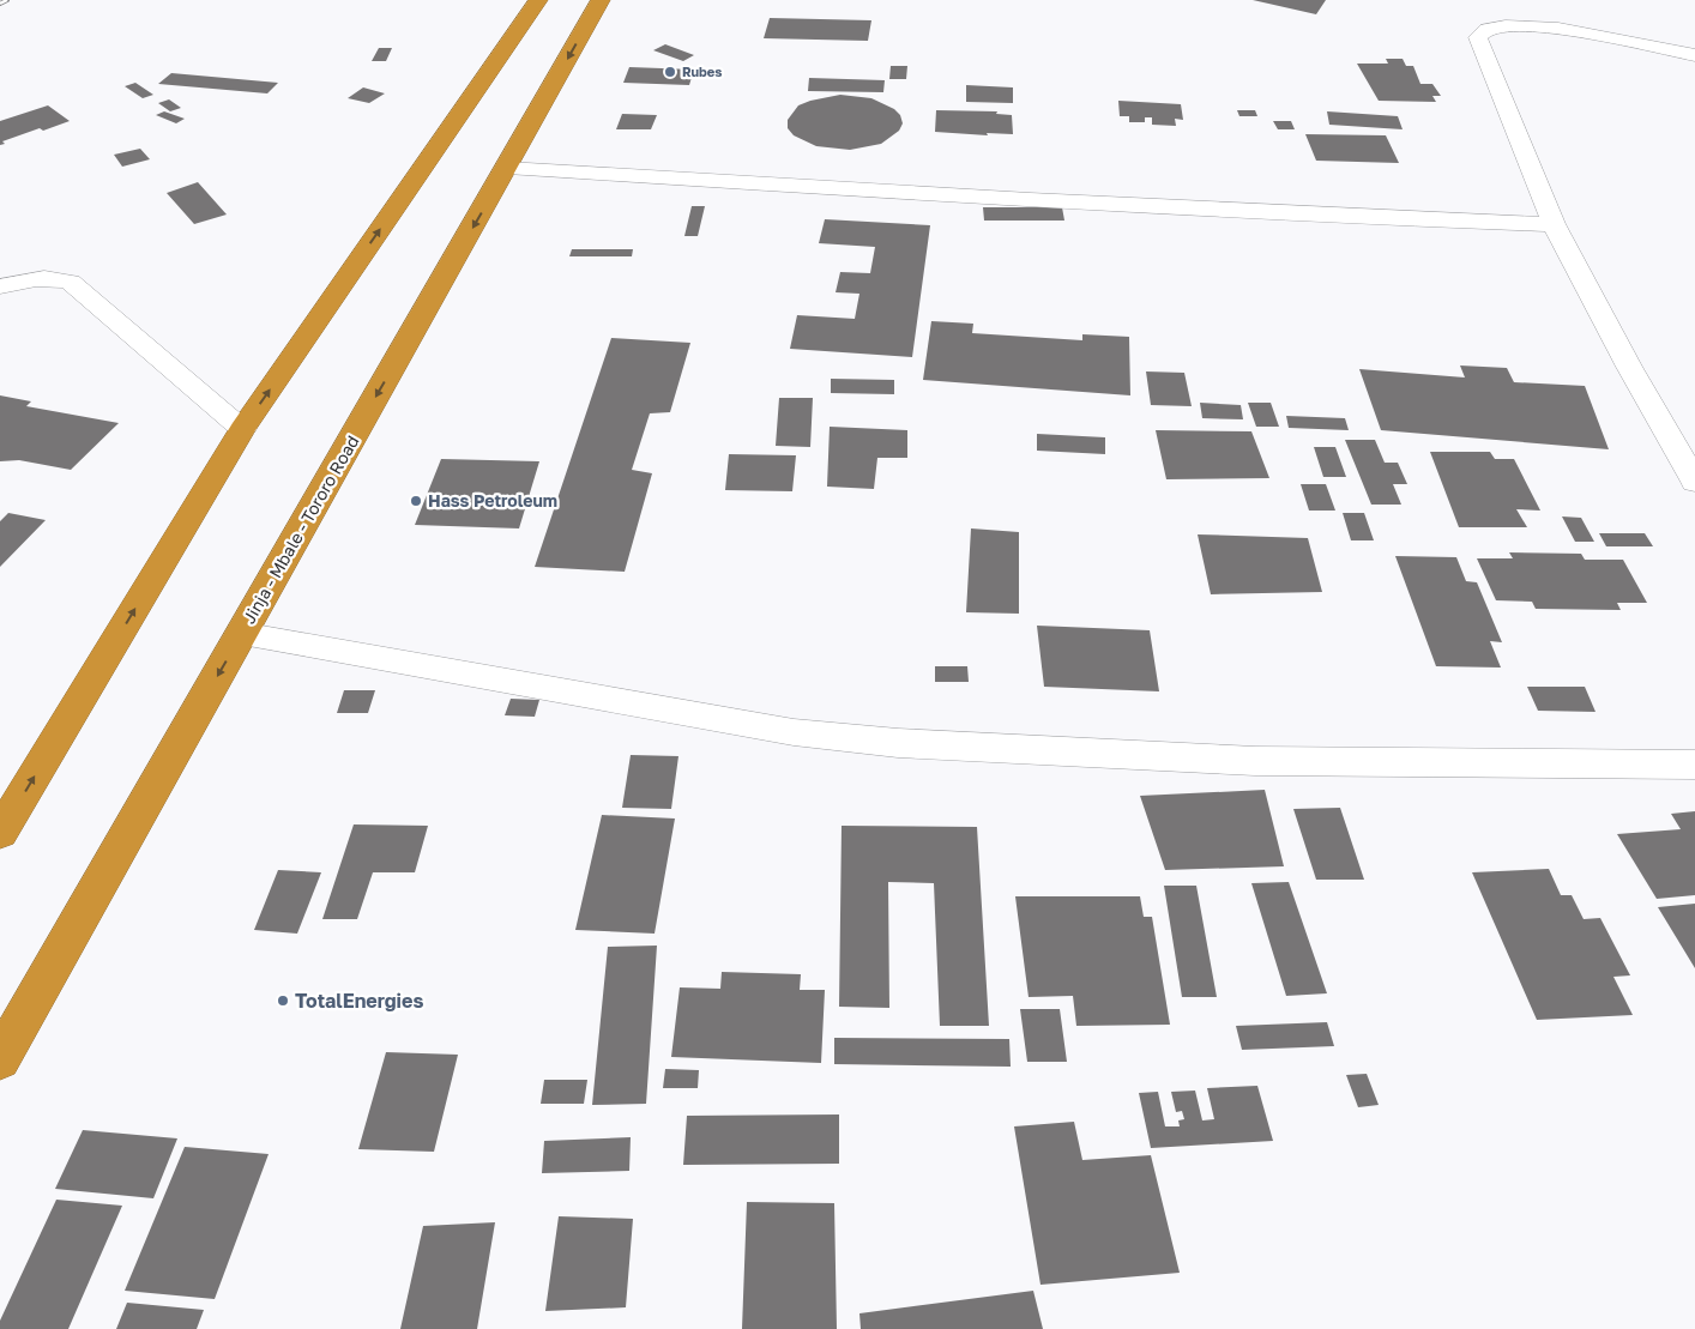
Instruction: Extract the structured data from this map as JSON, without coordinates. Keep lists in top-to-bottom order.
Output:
{
  "streets": {
    "highway": ["Jinja - Mbale - Tororo Road"]
  },
  "places": ["Rubes", "Hass Petroleum", "TotalEnergies"]
}
